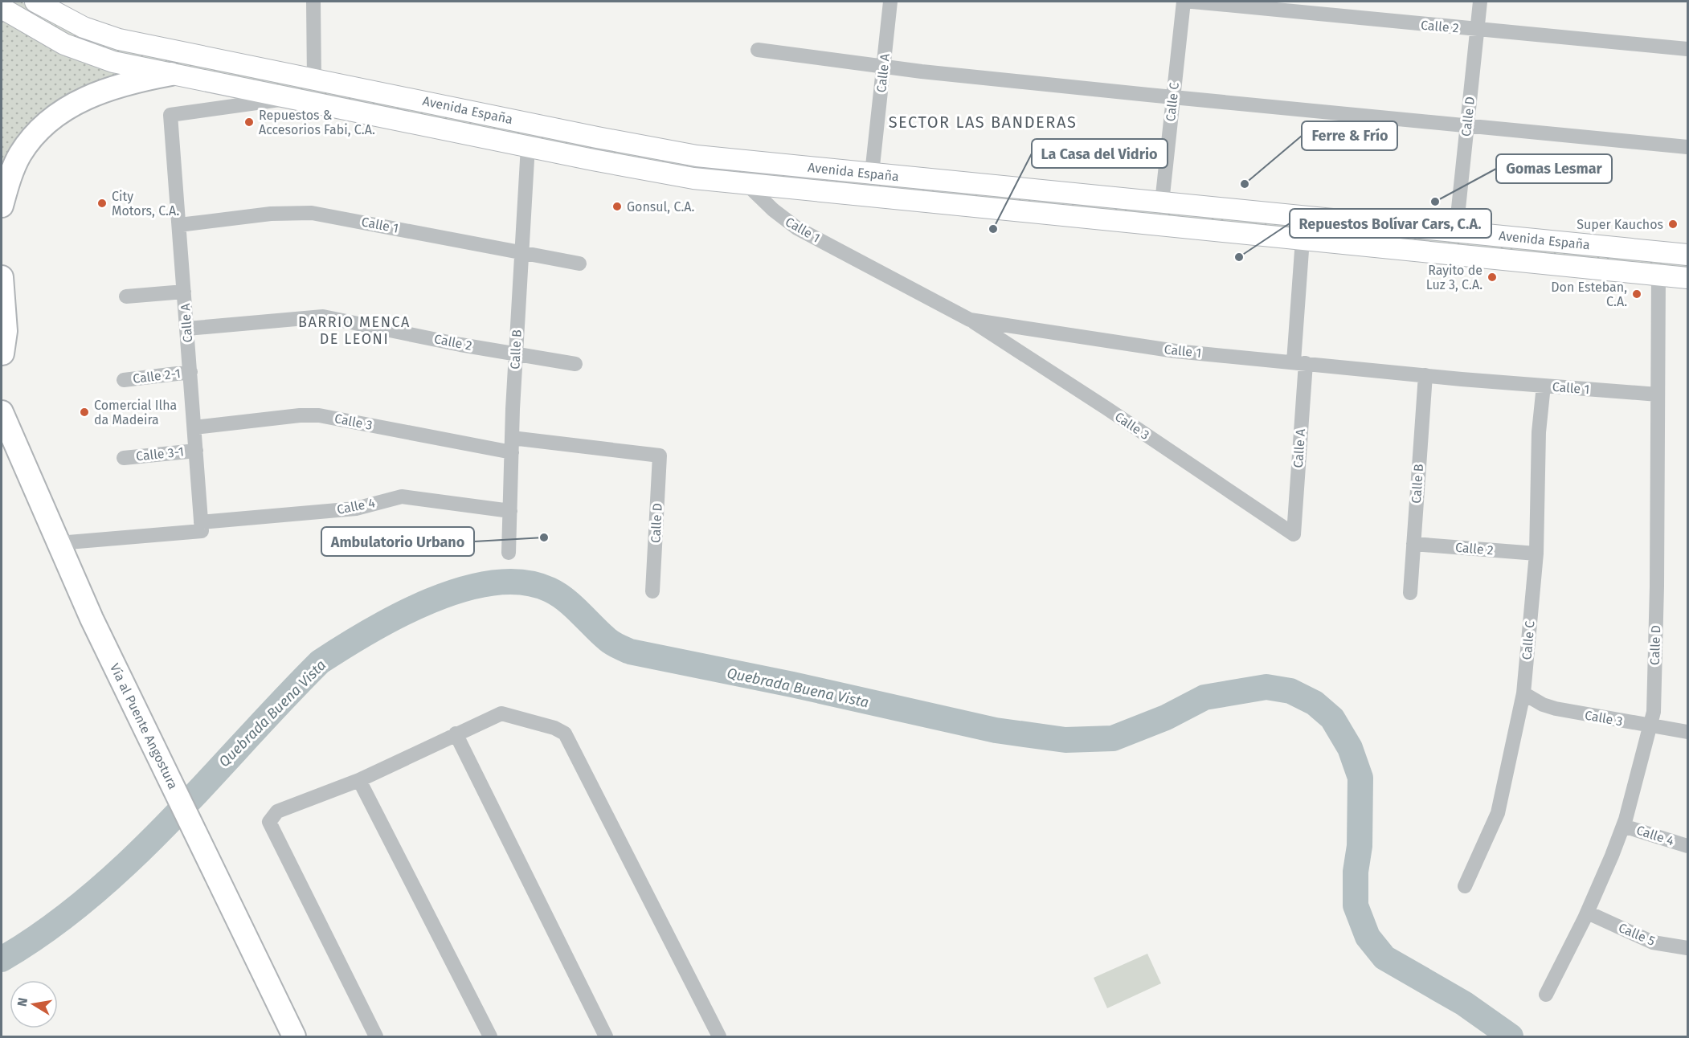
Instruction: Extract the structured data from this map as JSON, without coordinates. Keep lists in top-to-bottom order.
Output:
{
  "streets": {
    "main road": ["Avenida España", "Vía al Puente Angostura"],
    "street": [
      "Calle 2",
      "Calle A",
      "Calle C",
      "Calle D",
      "Calle 1",
      "Calle B",
      "Calle 2-1",
      "Calle 3",
      "Calle 3-1",
      "Calle 4",
      "Calle 5"
    ]
  },
  "crossings": [
    ["Calle 2", "Calle A"],
    ["Calle 2", "Calle C"],
    ["Calle 2", "Calle D"],
    ["Calle 2", "Calle B"],
    ["Calle A", "Avenida España"],
    ["Calle A", "Calle 1"],
    ["Calle A", "Calle 2-1"],
    ["Calle A", "Calle 3"],
    ["Calle A", "Calle 3-1"],
    ["Calle A", "Calle 4"],
    ["Calle C", "Avenida España"],
    ["Calle C", "Calle 1"],
    ["Calle C", "Calle 3"],
    ["Avenida España", "Calle D"],
    ["Avenida España", "Calle 1"],
    ["Avenida España", "Calle B"],
    ["Calle D", "Calle 1"],
    ["Calle D", "Calle B"],
    ["Calle D", "Calle 3"],
    ["Calle D", "Calle 4"],
    ["Calle D", "Calle 5"],
    ["Calle 1", "Calle B"],
    ["Calle 1", "Calle 3"],
    ["Calle B", "Calle 3"],
    ["Calle B", "Calle 4"],
    ["Calle 4", "Vía al Puente Angostura"]
  ],
  "districts": ["SECTOR LAS BANDERAS", "BARRIO MENCA DE LEONI"],
  "water": ["Quebrada Buena Vista"],
  "places": [
    "Repuestos & Accesorios Fabi, C.A.",
    "Ferre & Frío",
    "Gomas Lesmar",
    "City Motors, C.A.",
    "Gonsul, C.A.",
    "Super Kauchos",
    "La Casa del Vidrio",
    "Repuestos Bolívar Cars, C.A.",
    "Rayito de Luz 3, C.A.",
    "Don Esteban, C.A.",
    "Comercial Ilha da Madeira",
    "Ambulatorio Urbano"
  ],
  "north": "left"
}
